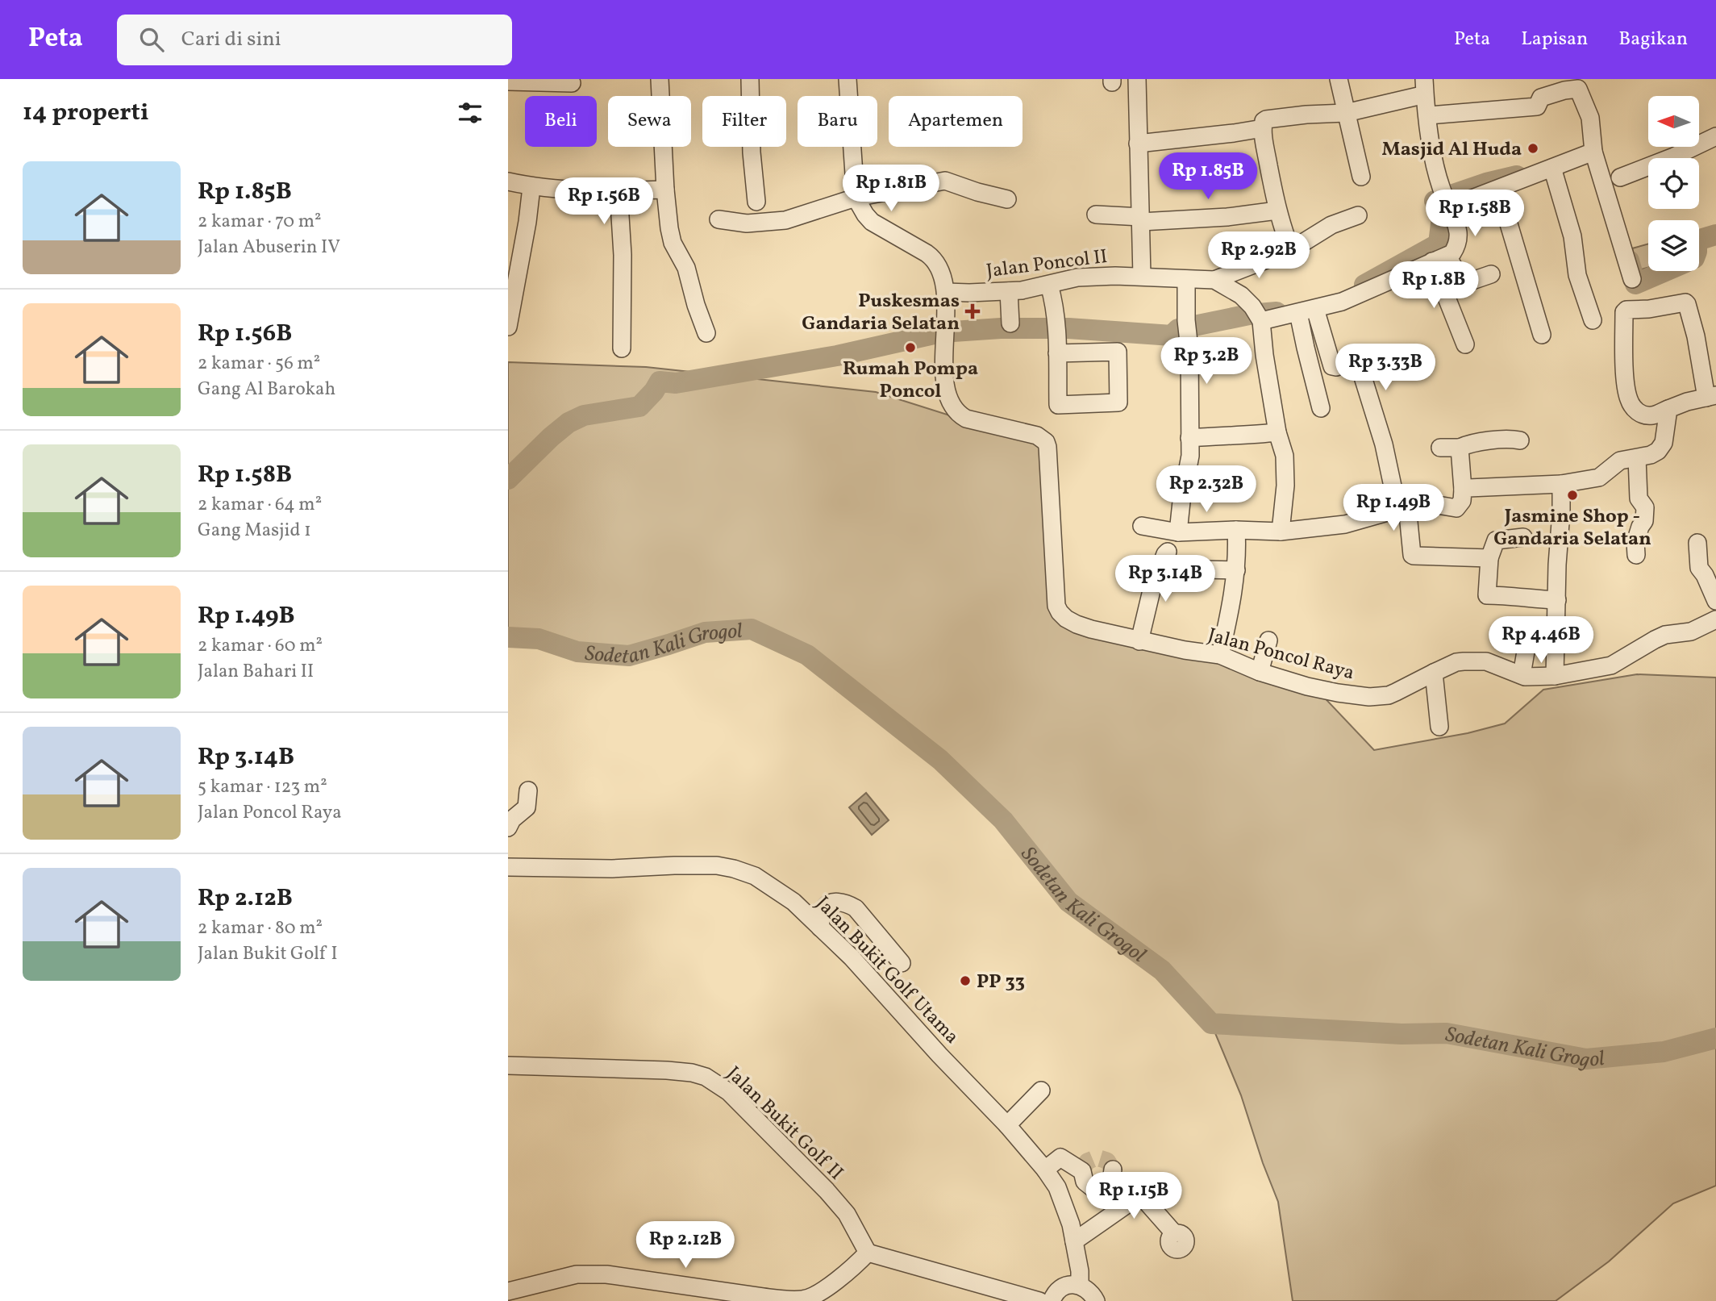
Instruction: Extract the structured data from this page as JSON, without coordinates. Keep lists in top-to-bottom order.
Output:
{
  "streets": {
    "street": [
      "Jalan Poncol II",
      "Jalan Poncol Raya",
      "Jalan Bukit Golf Utama",
      "Jalan Bukit Golf II"
    ]
  },
  "crossings": [
    ["Jalan Poncol II", "Jalan Poncol Raya"]
  ],
  "water": ["Sodetan Kali Grogol"],
  "places": {
    "other": [
      "Masjid Al Huda",
      "Rumah Pompa Poncol",
      "Jasmine Shop - Gandaria Selatan",
      "PP 33"
    ],
    "health": ["Puskesmas Gandaria Selatan"]
  },
  "north": "left",
  "page": {
    "header": "Peta",
    "search": "Cari di sini",
    "nav": ["Peta", "Lapisan", "Bagikan"],
    "heading": "14 properti",
    "chip": [
      "Beli",
      "Sewa",
      "Filter",
      "Baru",
      "Apartemen"
    ],
    "list": [
      {
        "name": "Rp 1.85B",
        "note": "2 kamar · 70 m² · Jalan Abuserin IV"
      },
      {
        "name": "Rp 1.56B",
        "note": "2 kamar · 56 m² · Gang Al Barokah"
      },
      {
        "name": "Rp 1.58B",
        "note": "2 kamar · 64 m² · Gang Masjid 1"
      },
      {
        "name": "Rp 1.49B",
        "note": "2 kamar · 60 m² · Jalan Bahari II"
      },
      {
        "name": "Rp 3.14B",
        "note": "5 kamar · 123 m² · Jalan Poncol Raya"
      },
      {
        "name": "Rp 2.12B",
        "note": "2 kamar · 80 m² · Jalan Bukit Golf I"
      }
    ],
    "price": [
      "Rp 1.85B",
      "Rp 1.81B",
      "Rp 1.56B",
      "Rp 1.58B",
      "Rp 2.92B",
      "Rp 1.8B",
      "Rp 3.2B",
      "Rp 3.33B",
      "Rp 2.32B",
      "Rp 1.49B",
      "Rp 3.14B",
      "Rp 4.46B",
      "Rp 1.15B",
      "Rp 2.12B"
    ]
  }
}
